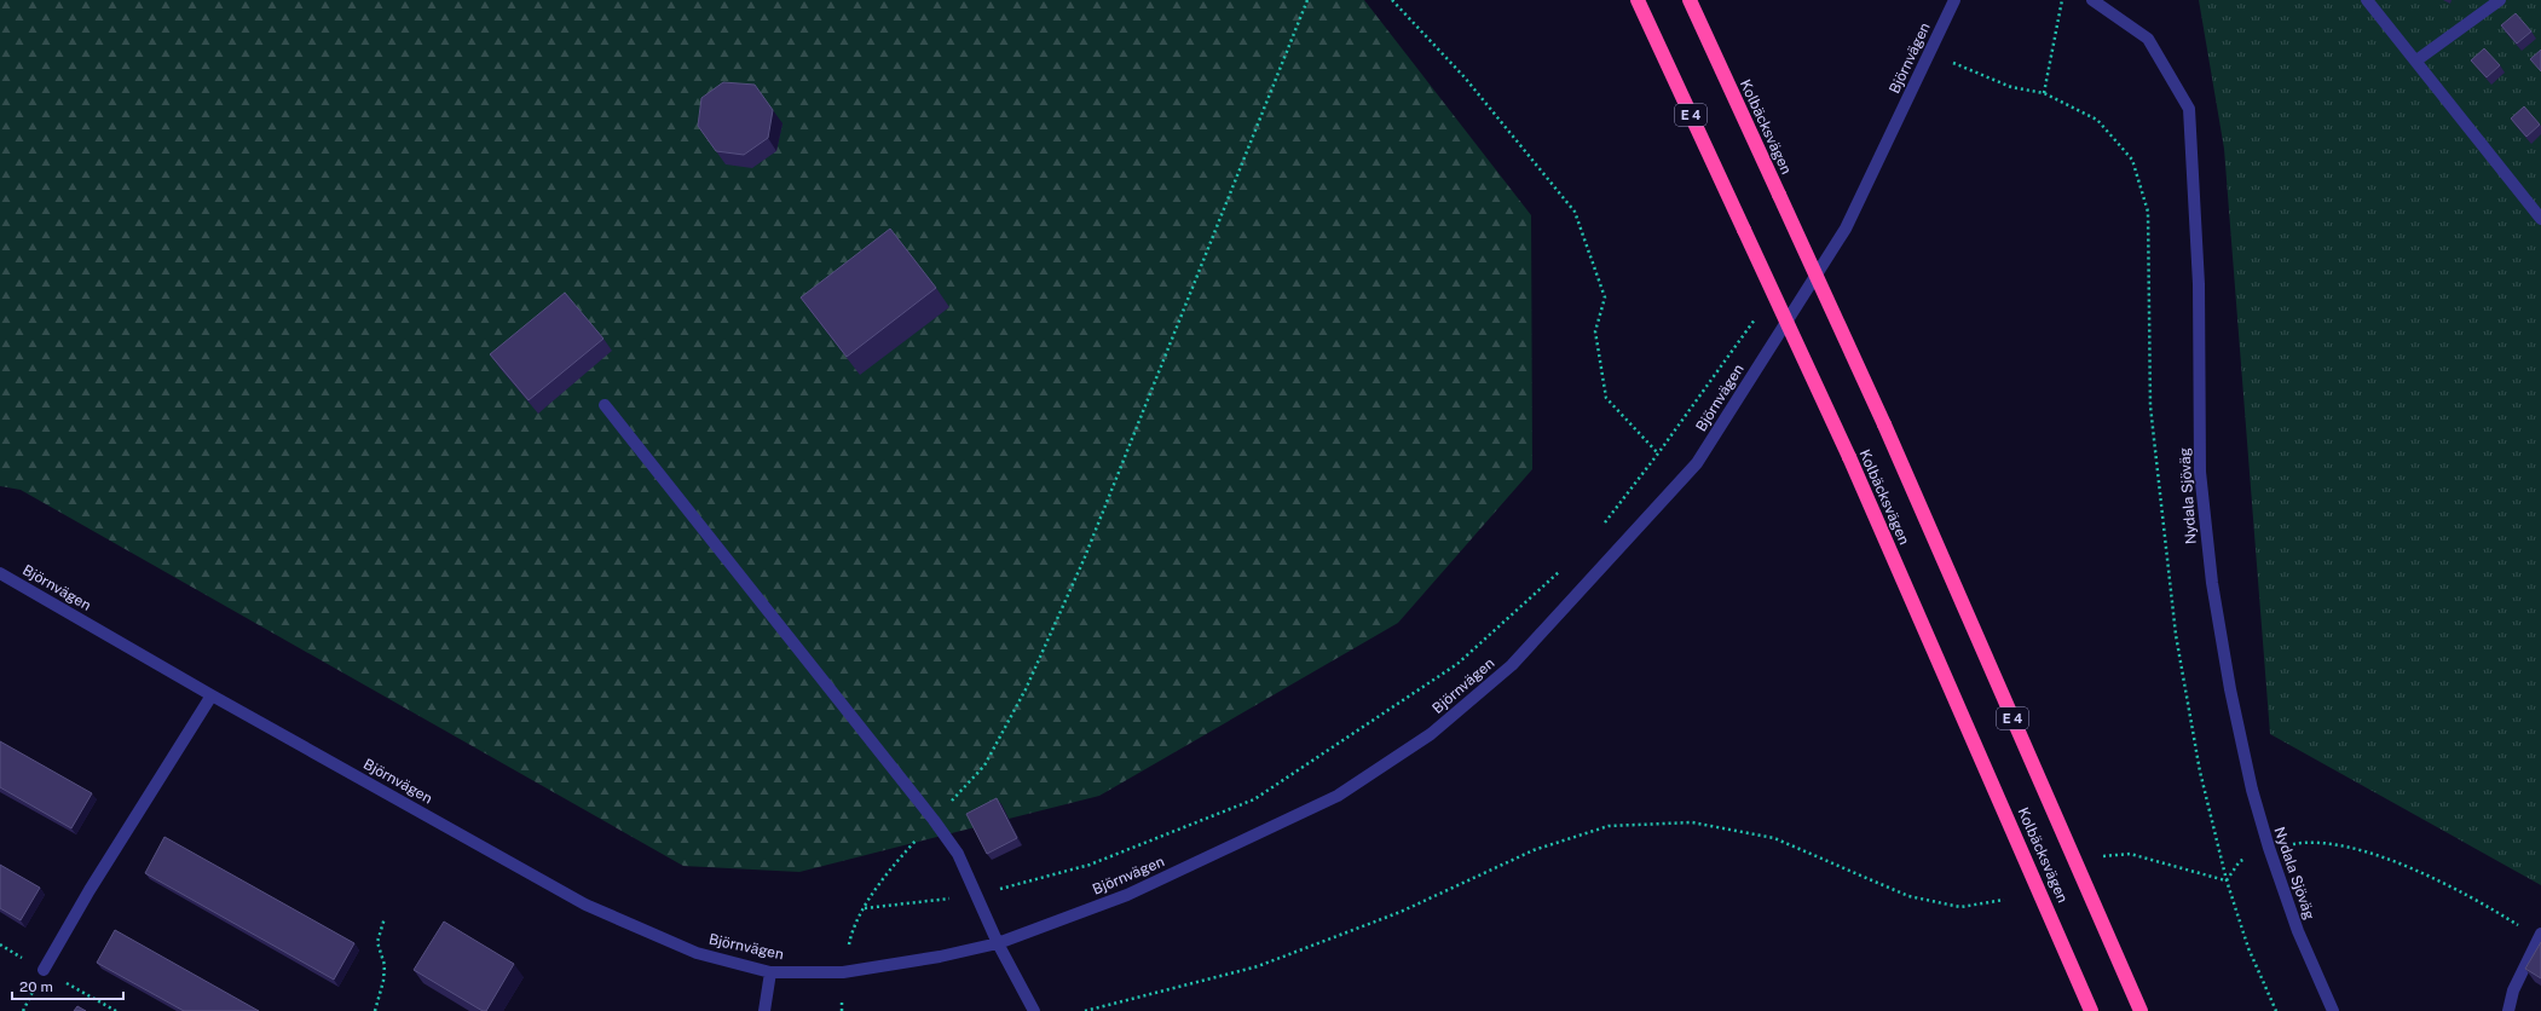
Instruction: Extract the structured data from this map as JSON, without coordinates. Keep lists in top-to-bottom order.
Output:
{
  "streets": {
    "highway": ["E 4", "Kolbäcksvägen"],
    "street": ["Björnvägen", "Nydala Sjöväg"]
  },
  "scale_bar": "20 m"
}
